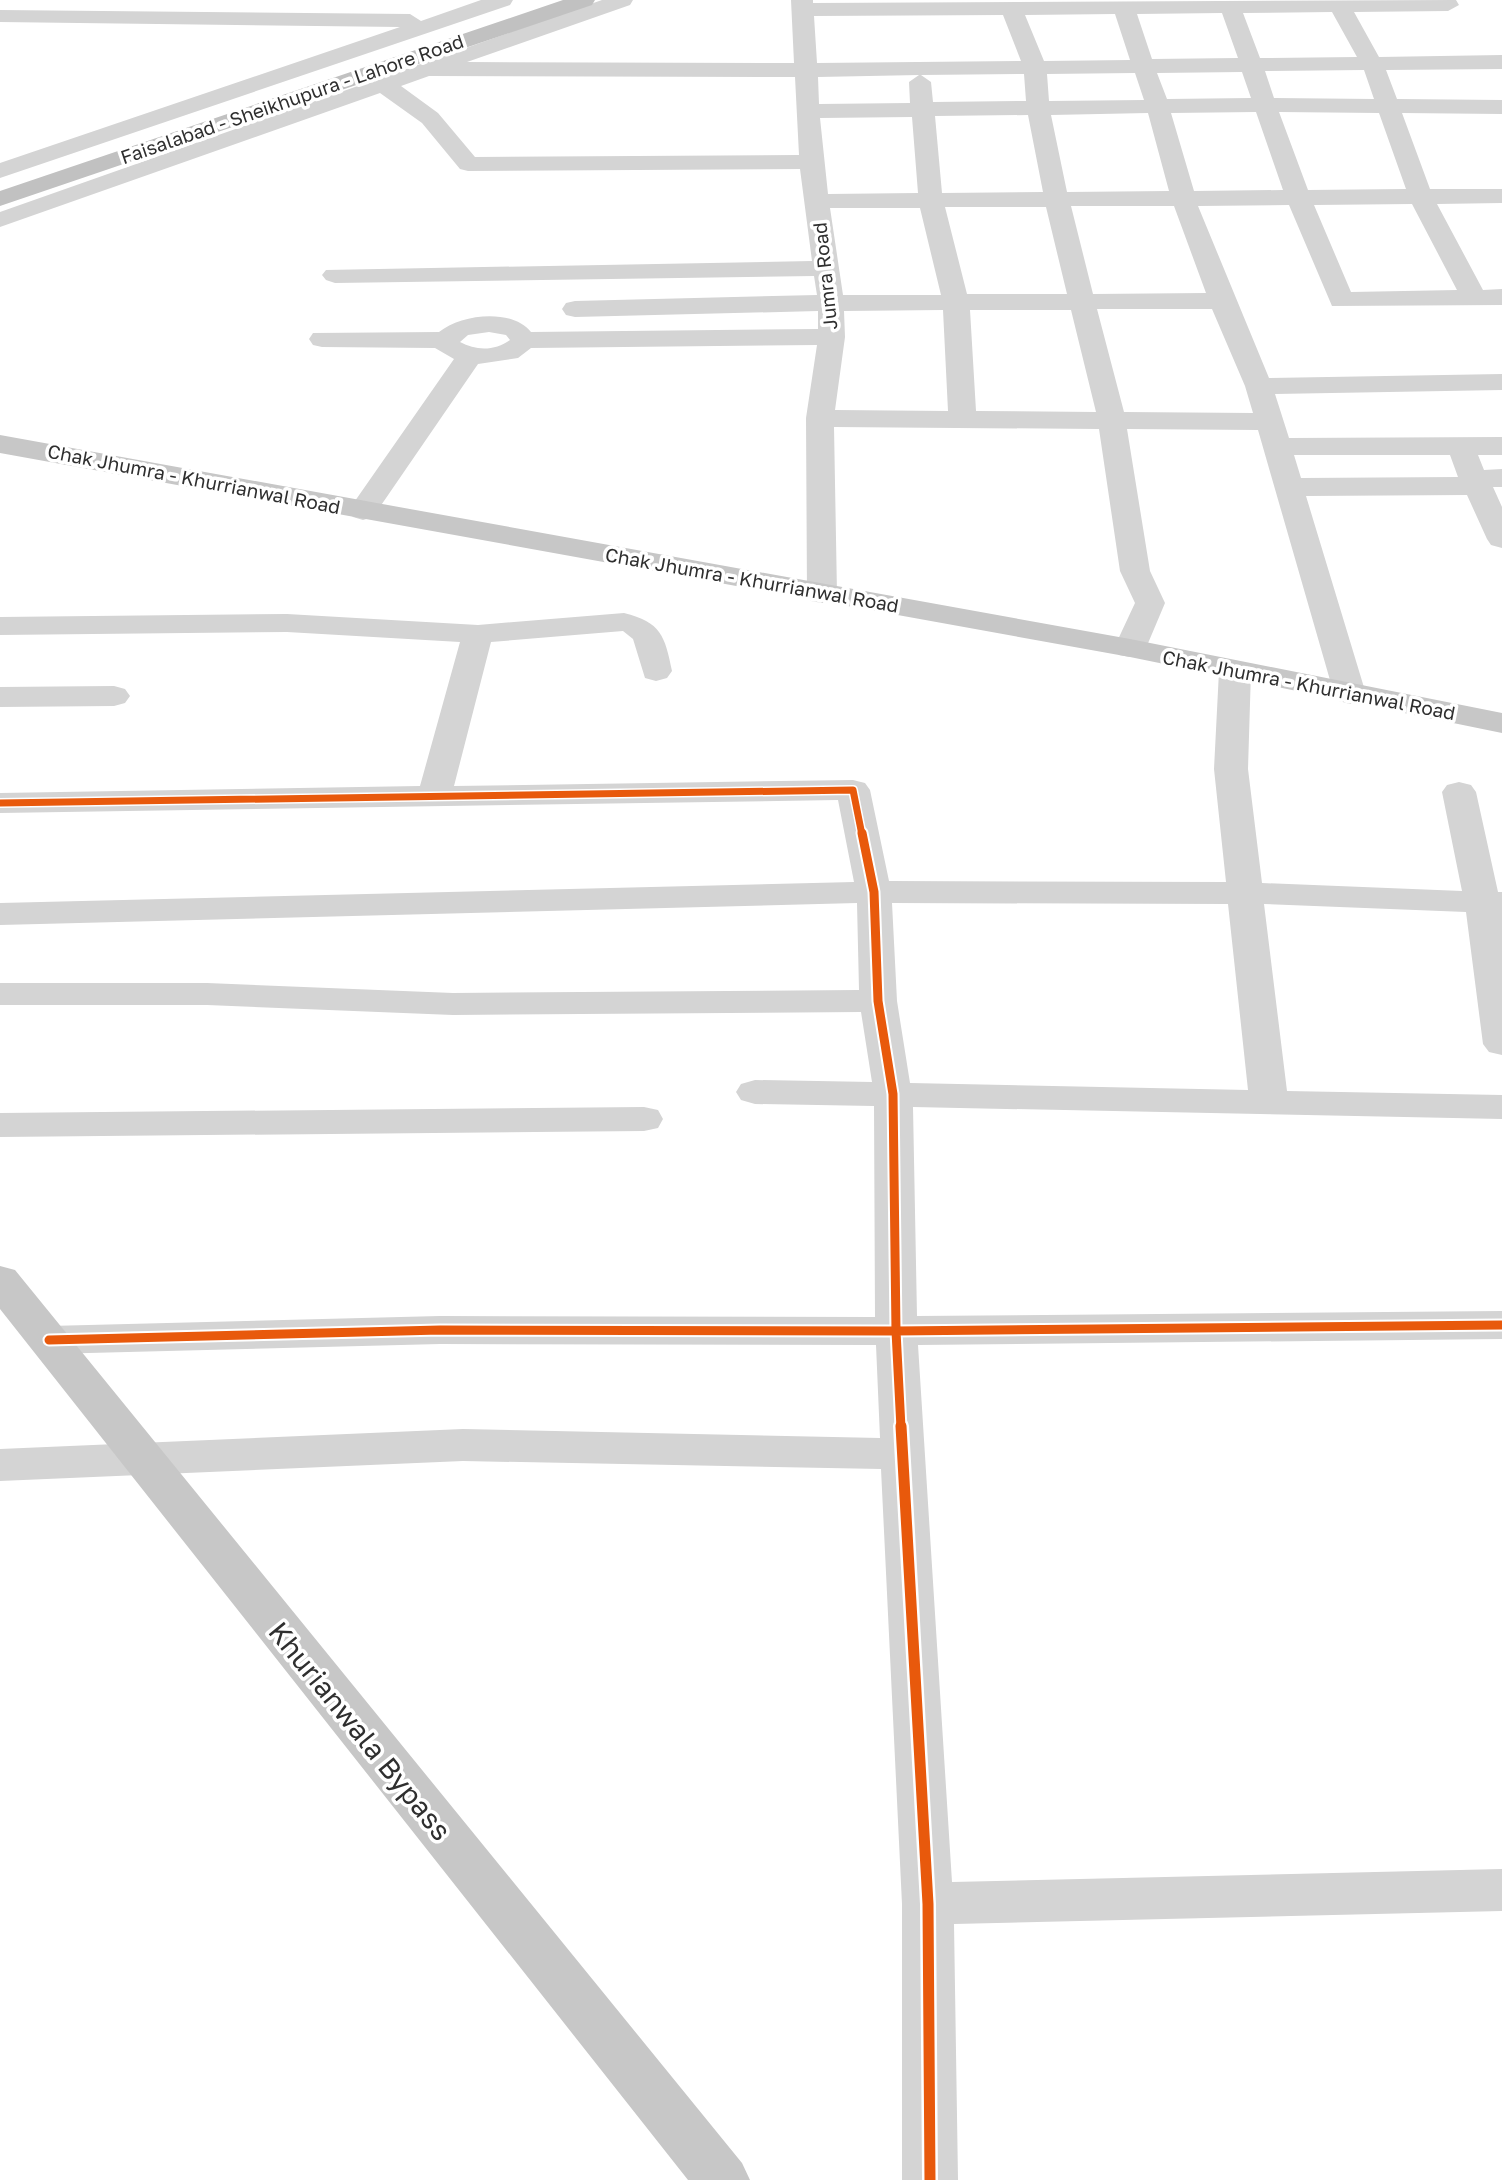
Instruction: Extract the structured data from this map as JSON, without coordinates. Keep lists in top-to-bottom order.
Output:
{
  "streets": {
    "highway": ["Faisalabad - Sheikhupura - Lahore Road"],
    "main road": ["Chak Jhumra - Khurrianwal Road", "Khurianwala Bypass"],
    "street": ["Jumra Road"]
  },
  "crossings": [
    ["Jumra Road", "Chak Jhumra - Khurrianwal Road"]
  ]
}
